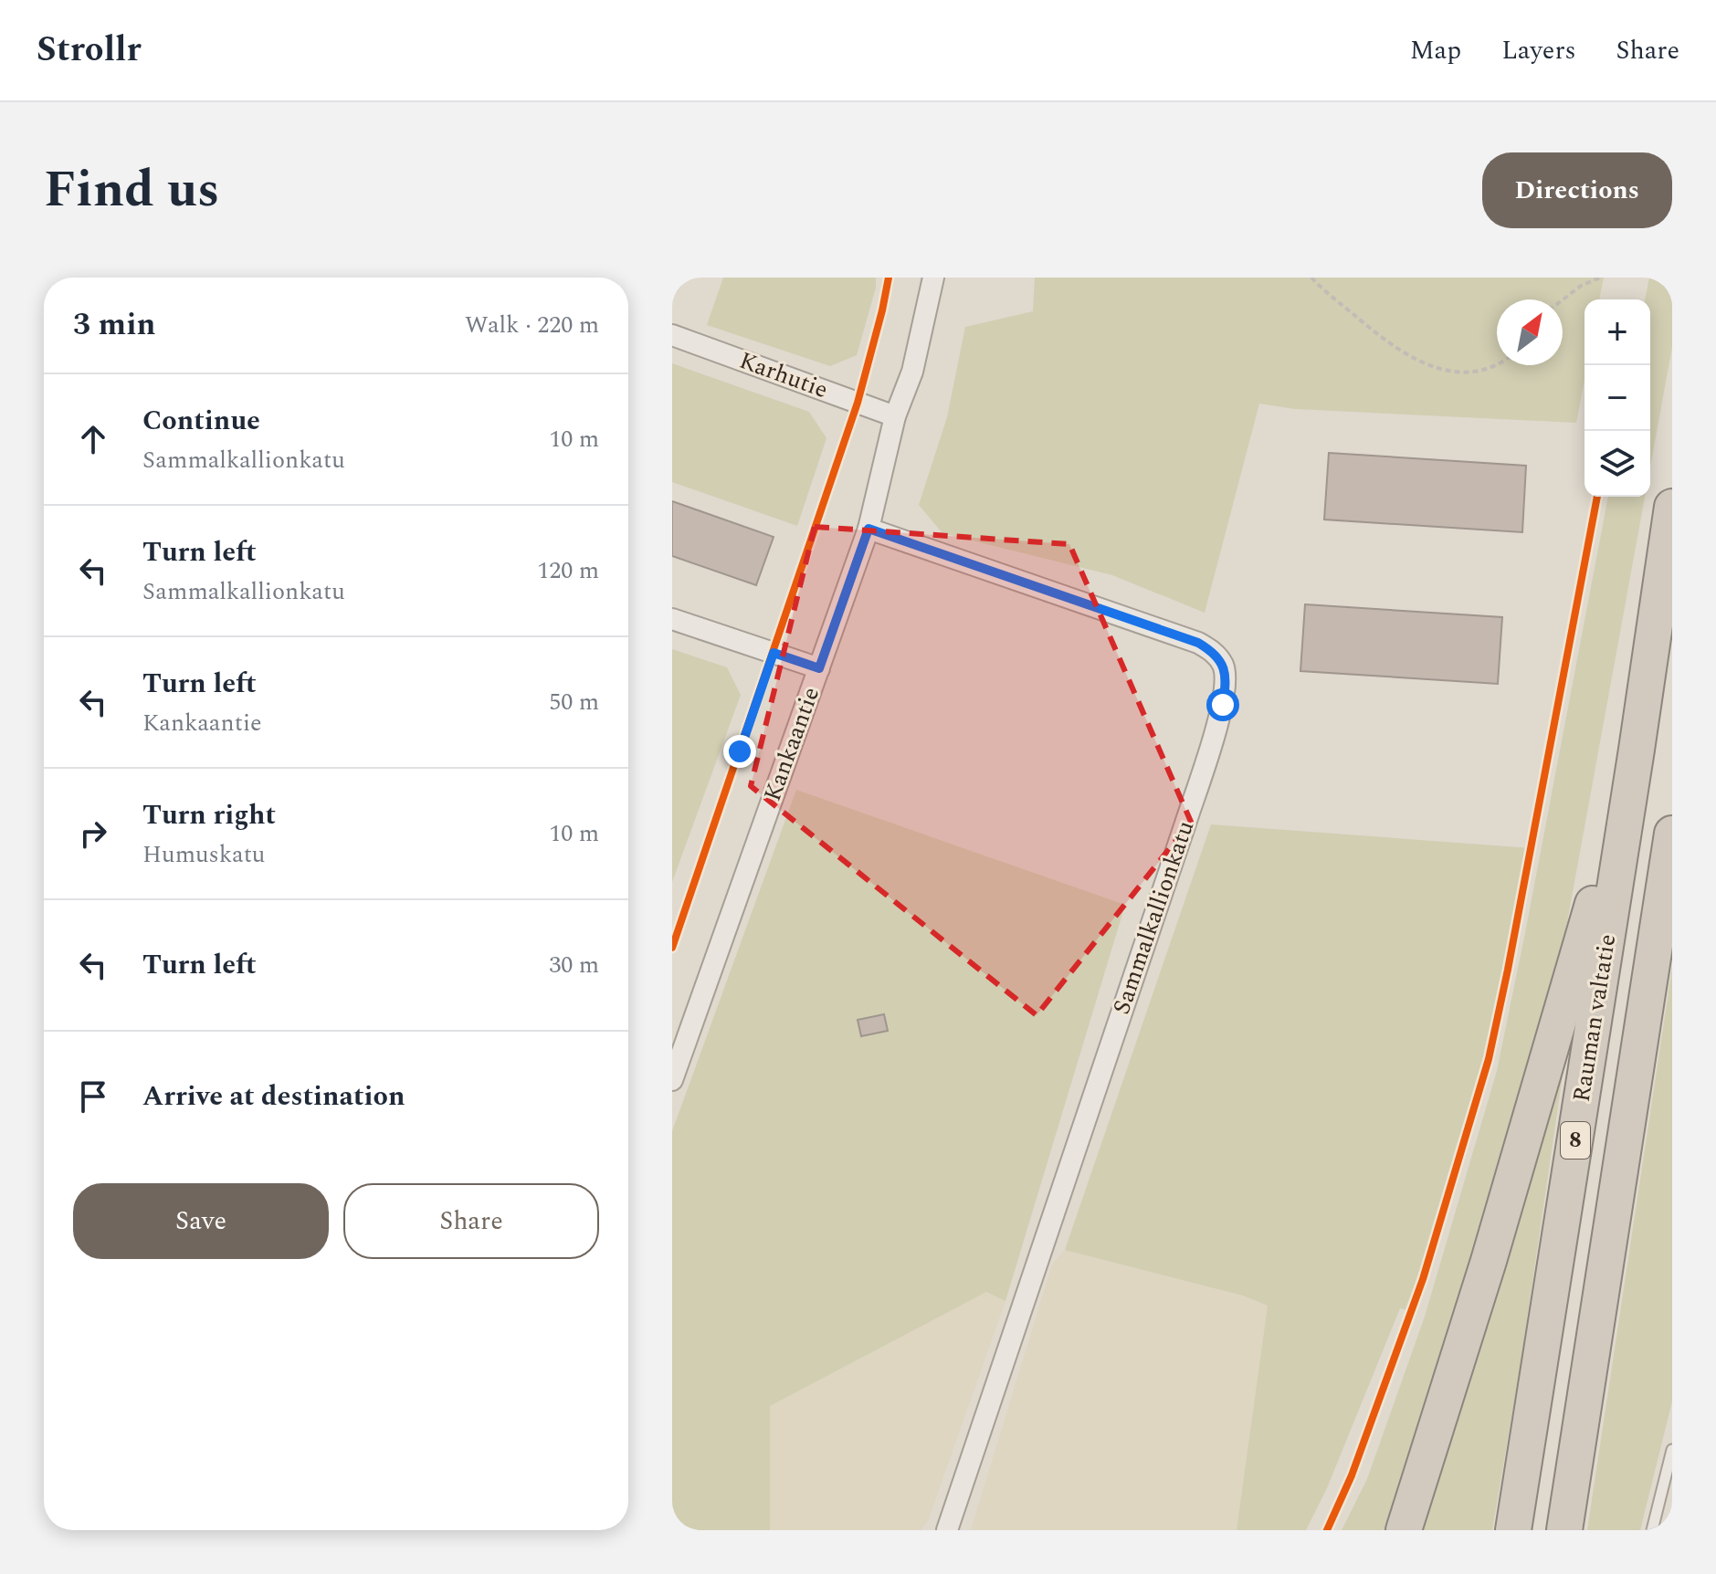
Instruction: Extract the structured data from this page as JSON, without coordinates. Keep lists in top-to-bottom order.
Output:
{
  "streets": {
    "highway": ["Rauman valtatie", "8"],
    "street": ["Karhutie", "Kankaantie", "Sammalkallionkatu"]
  },
  "crossings": [
    ["Karhutie", "Kankaantie"],
    ["Kankaantie", "Sammalkallionkatu"]
  ],
  "north": "top right",
  "page": {
    "header": "Strollr",
    "nav": ["Map", "Layers", "Share"],
    "title": "Find us",
    "buttons": [
      "Directions",
      ["Save", "Share"]
    ],
    "heading": ["3 min", "Walk · 220 m"],
    "map_buttons": ["+", "−"],
    "list": [
      ["Continue", "Sammalkallionkatu", "10 m"],
      ["Turn left", "Sammalkallionkatu", "120 m"],
      ["Turn left", "Kankaantie", "50 m"],
      ["Turn right", "Humuskatu", "10 m"],
      ["Turn left", "30 m"],
      "Arrive at destination"
    ]
  }
}
